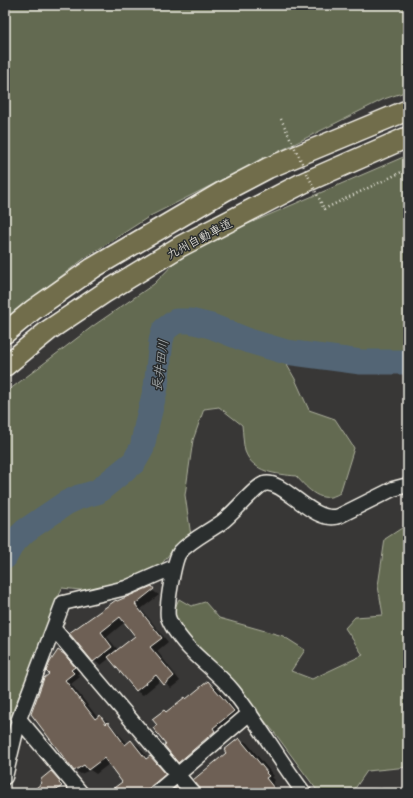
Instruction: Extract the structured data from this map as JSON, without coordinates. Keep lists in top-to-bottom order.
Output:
{
  "streets": {
    "highway": ["九州自動車道"]
  },
  "water": ["長井田川"]
}
